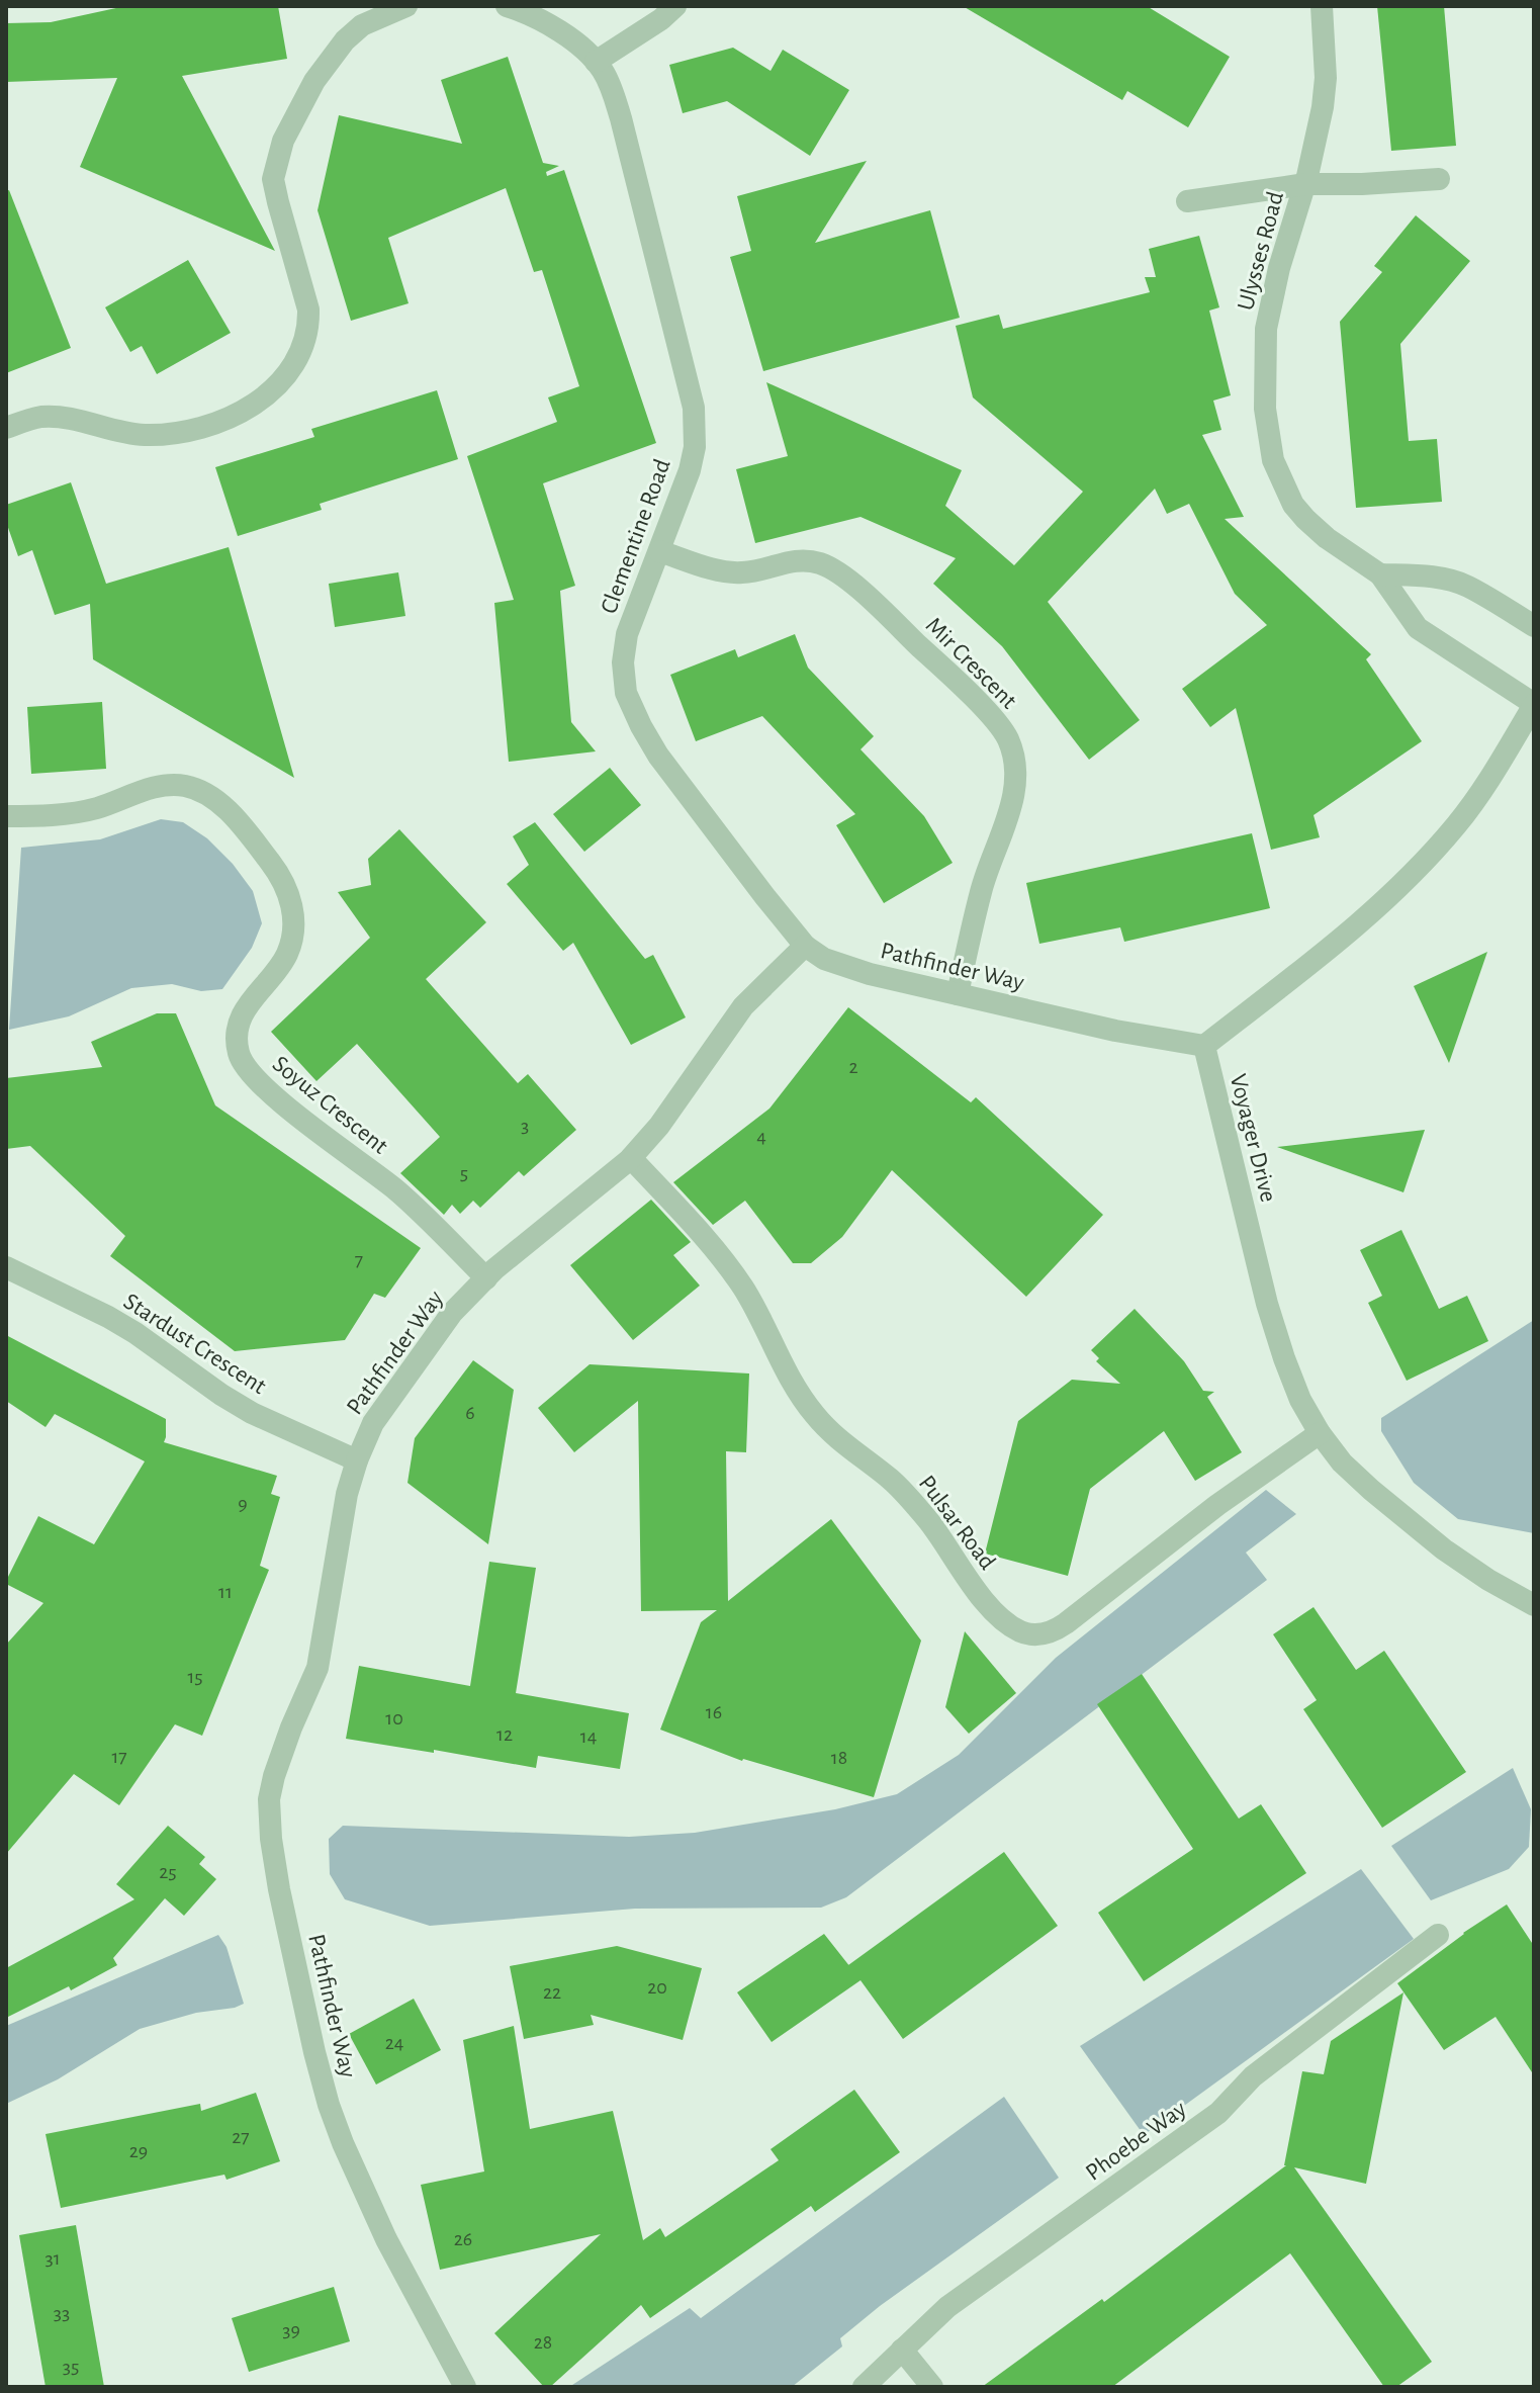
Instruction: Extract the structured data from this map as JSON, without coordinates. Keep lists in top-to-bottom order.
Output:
{
  "streets": {
    "street": [
      "Ulysses Road",
      "Clementine Road",
      "Mir Crescent",
      "Pathfinder Way",
      "Soyuz Crescent",
      "Voyager Drive",
      "Stardust Crescent",
      "Pulsar Road",
      "Phoebe Way"
    ]
  },
  "crossings": [
    ["Clementine Road", "Mir Crescent"],
    ["Clementine Road", "Pathfinder Way"],
    ["Mir Crescent", "Pathfinder Way"],
    ["Pathfinder Way", "Soyuz Crescent"],
    ["Pathfinder Way", "Voyager Drive"],
    ["Pathfinder Way", "Stardust Crescent"],
    ["Pathfinder Way", "Pulsar Road"],
    ["Voyager Drive", "Pulsar Road"]
  ],
  "house_numbers": [
    "2",
    "3",
    "4",
    "5",
    "7",
    "6",
    "9",
    "11",
    "15",
    "16",
    "10",
    "12",
    "14",
    "17",
    "18",
    "25",
    "20",
    "22",
    "24",
    "27",
    "29",
    "26",
    "31",
    "33",
    "39",
    "28",
    "35"
  ]
}
